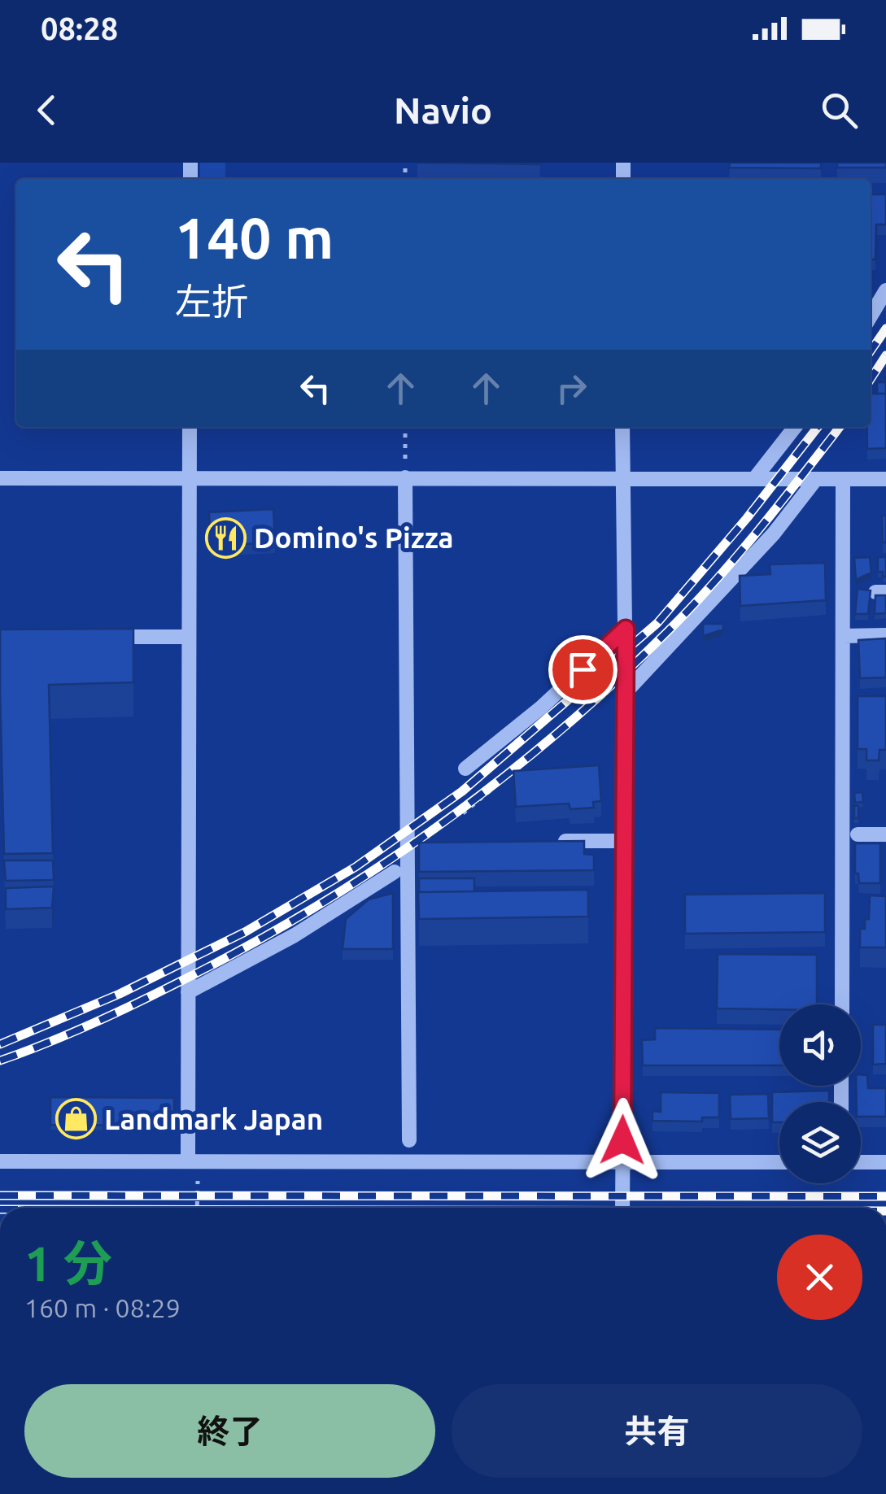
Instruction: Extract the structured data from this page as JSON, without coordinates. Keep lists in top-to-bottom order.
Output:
{
  "places": {
    "restaurant": ["Domino's Pizza"],
    "shop": ["Landmark Japan"]
  },
  "page": {
    "status": "08:28",
    "header": "Navio",
    "turn": ["140 m", "左折"],
    "heading": ["1 分", "160 m · 08:29"],
    "buttons": ["終了", "共有"]
  }
}
